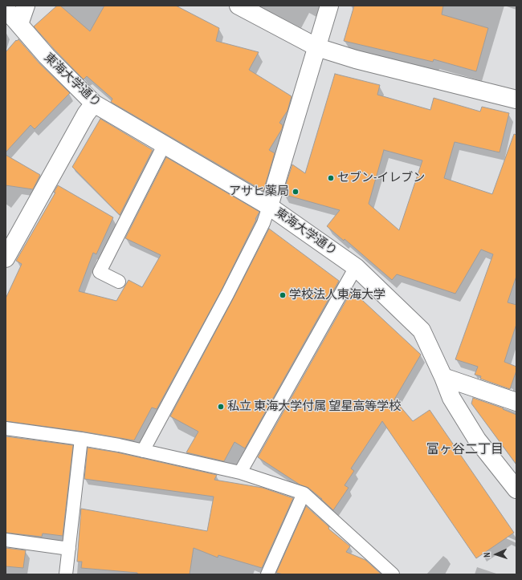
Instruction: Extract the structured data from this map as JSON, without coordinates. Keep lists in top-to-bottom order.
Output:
{
  "streets": {
    "street": ["東海大学通り"]
  },
  "districts": ["富ヶ谷二丁目"],
  "places": [
    "セブン-イレブン",
    "アサヒ薬局",
    "学校法人東海大学",
    "私立 東海大学付属 望星高等学校"
  ],
  "north": "left"
}
